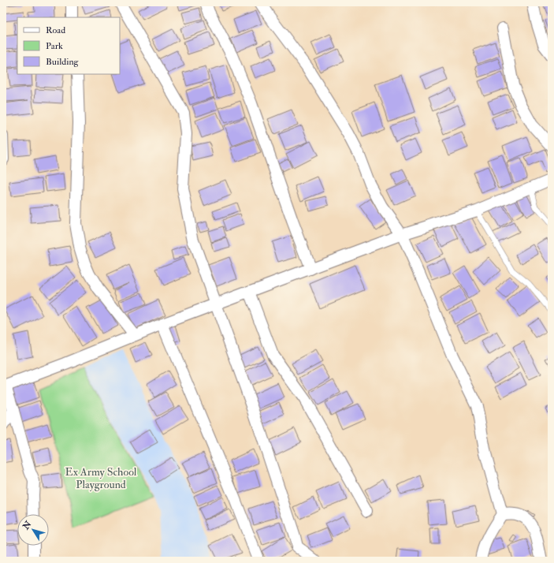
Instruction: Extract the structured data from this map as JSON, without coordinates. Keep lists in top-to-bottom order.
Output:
{
  "parks": ["Ex Army School Playground"],
  "legend": ["Road", "Park", "Building"],
  "north": "top left"
}
